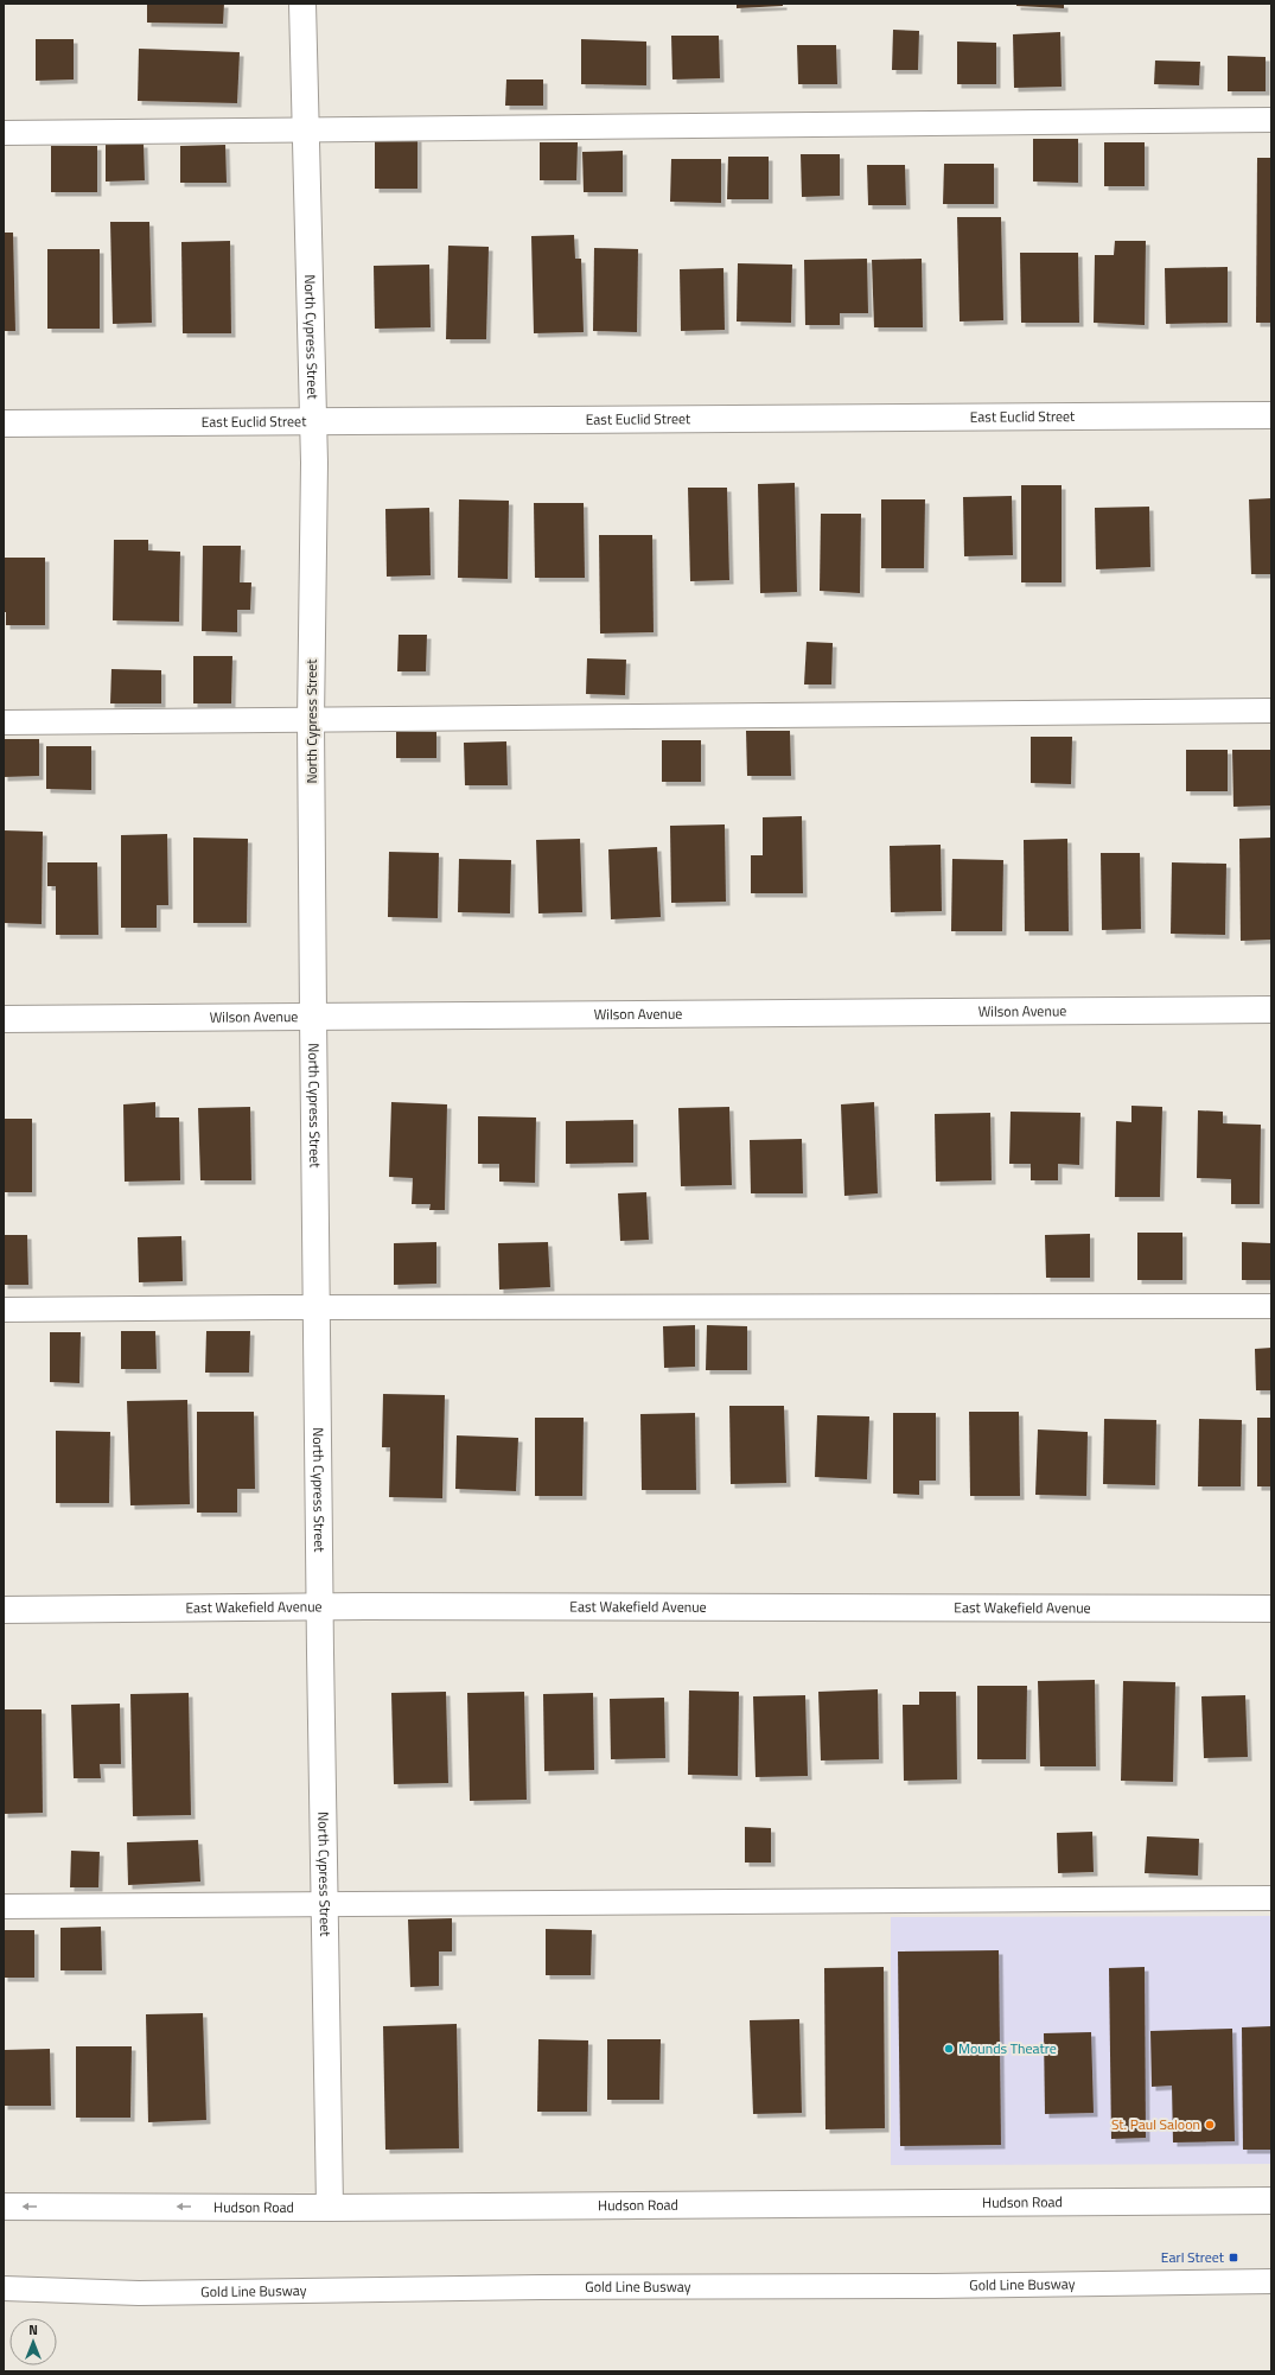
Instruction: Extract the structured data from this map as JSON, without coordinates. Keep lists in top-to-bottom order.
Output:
{
  "streets": {
    "street": [
      "North Cypress Street",
      "East Euclid Street",
      "Wilson Avenue",
      "East Wakefield Avenue",
      "Hudson Road"
    ],
    "lane": ["Gold Line Busway"]
  },
  "crossings": [
    ["North Cypress Street", "East Euclid Street"],
    ["North Cypress Street", "Wilson Avenue"],
    ["North Cypress Street", "East Wakefield Avenue"],
    ["North Cypress Street", "Hudson Road"]
  ],
  "places": {
    "other": ["Mounds Theatre", "St. Paul Saloon"],
    "transit": ["Earl Street"]
  },
  "north": "top"
}
